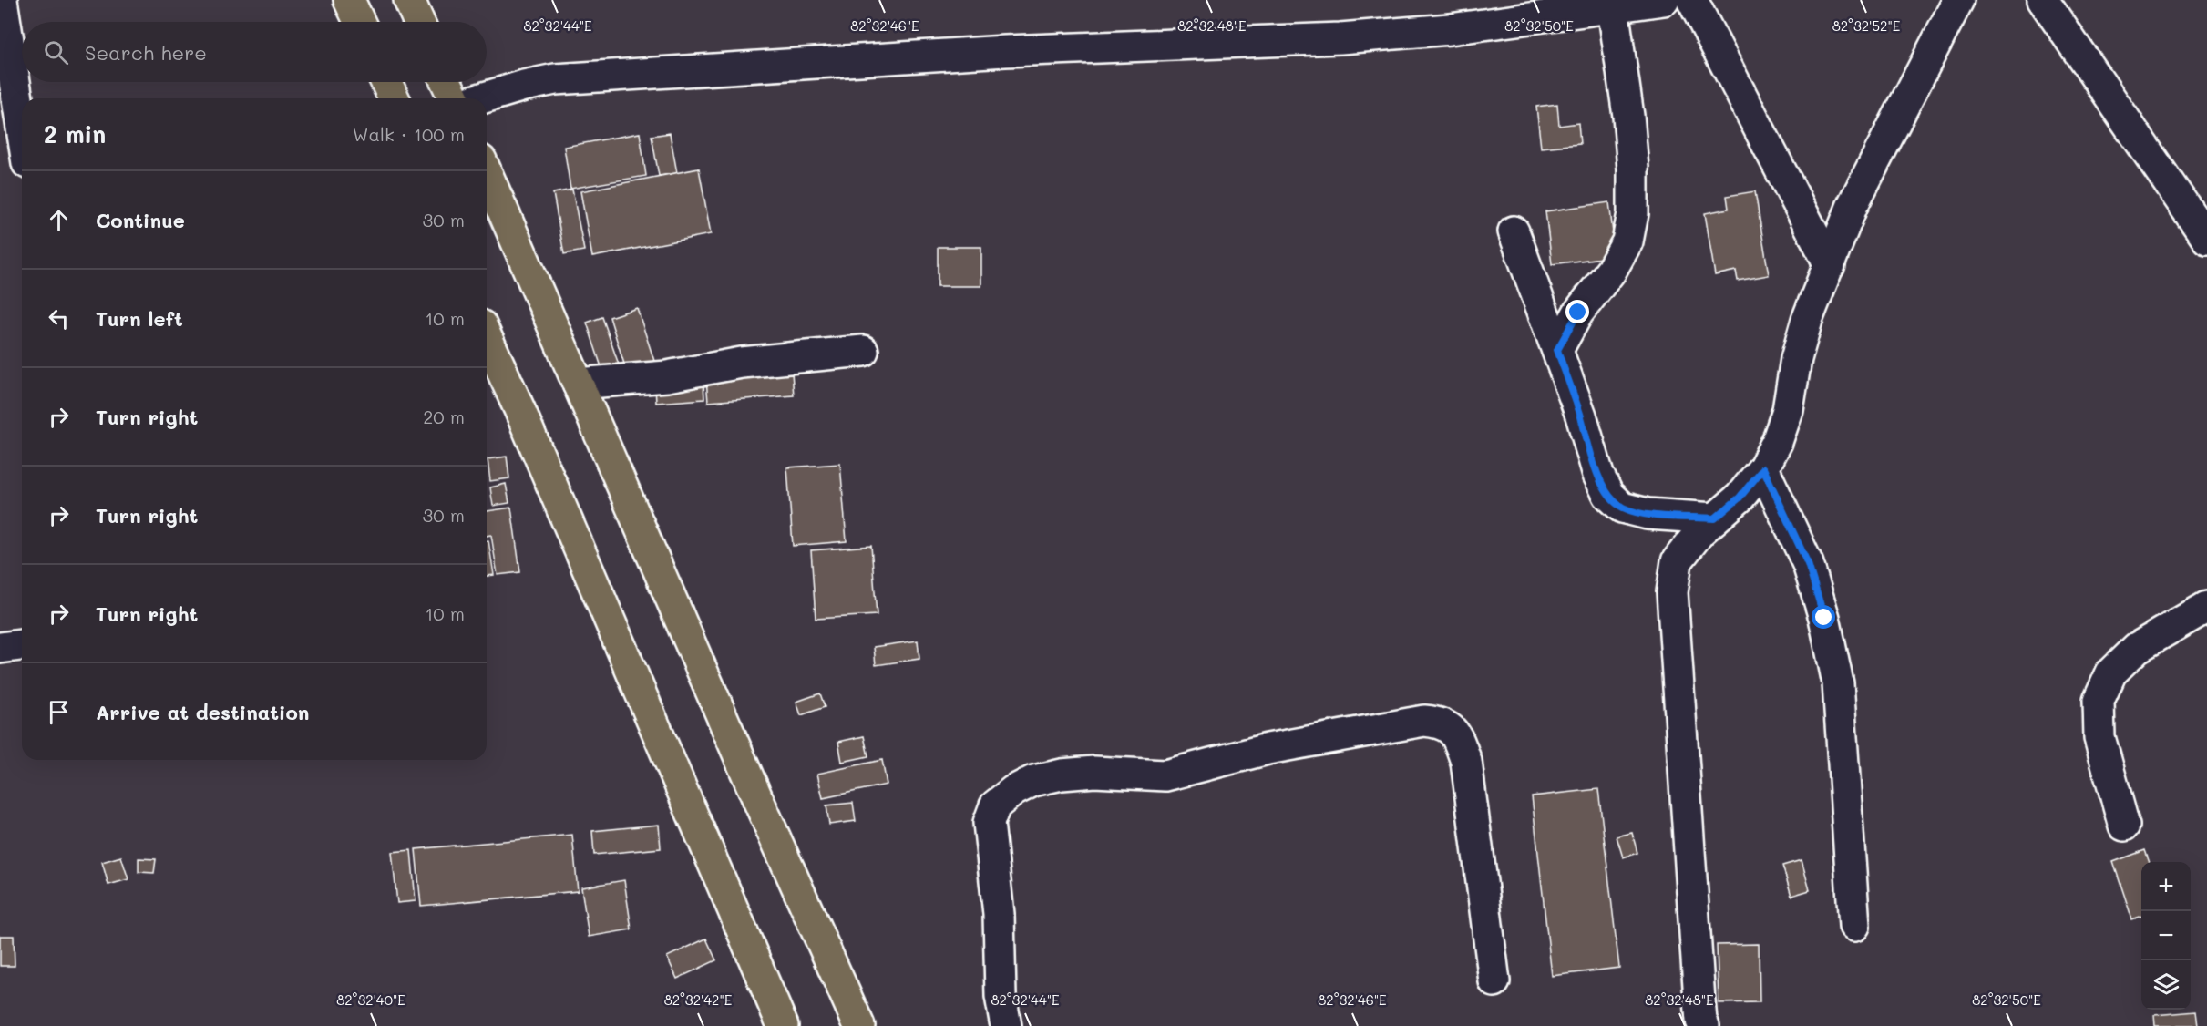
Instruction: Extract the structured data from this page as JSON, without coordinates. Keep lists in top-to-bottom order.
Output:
{
  "page": {
    "search": "Search here",
    "heading": ["2 min", "Walk · 100 m"],
    "list": [
      ["Continue", "30 m"],
      ["Turn left", "10 m"],
      ["Turn right", "20 m"],
      ["Turn right", "30 m"],
      ["Turn right", "10 m"],
      "Arrive at destination"
    ],
    "map_buttons": ["+", "−"]
  },
  "coordinates": [
    "82°32'44\"E",
    "82°32'46\"E",
    "82°32'48\"E",
    "82°32'50\"E",
    "82°32'52\"E",
    "82°32'40\"E",
    "82°32'42\"E"
  ]
}
